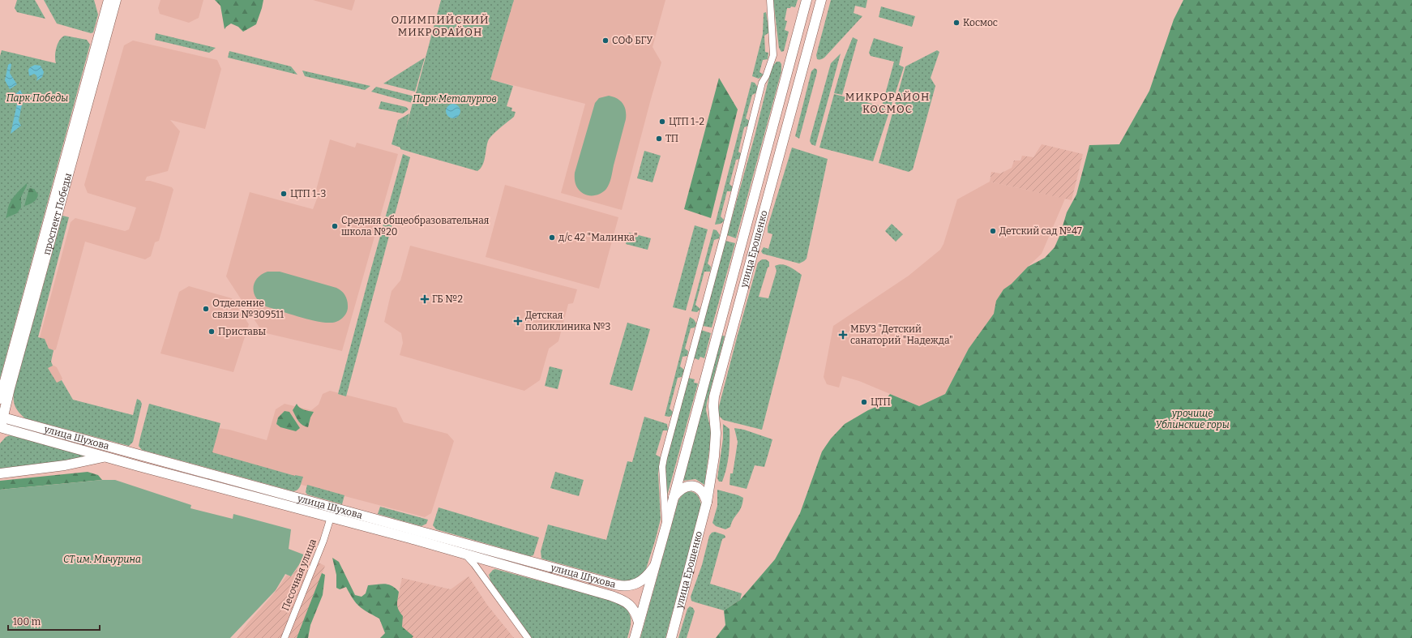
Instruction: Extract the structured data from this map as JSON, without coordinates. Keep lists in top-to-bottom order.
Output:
{
  "streets": {
    "main road": ["проспект Победы", "улица Ерошенко", "улица Шухова"],
    "street": ["Песочная улица"]
  },
  "crossings": [
    ["проспект Победы", "улица Шухова"],
    ["улица Ерошенко", "улица Шухова"],
    ["улица Шухова", "Песочная улица"]
  ],
  "districts": ["ОЛИМПИЙСКИЙ МИКРОРАЙОН", "МИКРОРАЙОН КОСМОС"],
  "parks": [
    "Парк Победы",
    "Парк Металургов",
    "урочище Ублинские горы",
    "СТ им. Мичурина"
  ],
  "places": {
    "other": [
      "Космос",
      "СОФ БГУ",
      "ЦТП 1-2",
      "ТП",
      "ЦТП 1-3",
      "Средняя общеобразовательная школа №20",
      "Детский сад №47",
      "д/с 42 \"Малинка\"",
      "Отделение связи №309511",
      "Приставы",
      "ЦТП"
    ],
    "health": ["ГБ №2", "Детская поликлиника №3", "МБУЗ \"Детский санаторий \"Надежда\""]
  },
  "scale_bar": "100 m"
}
